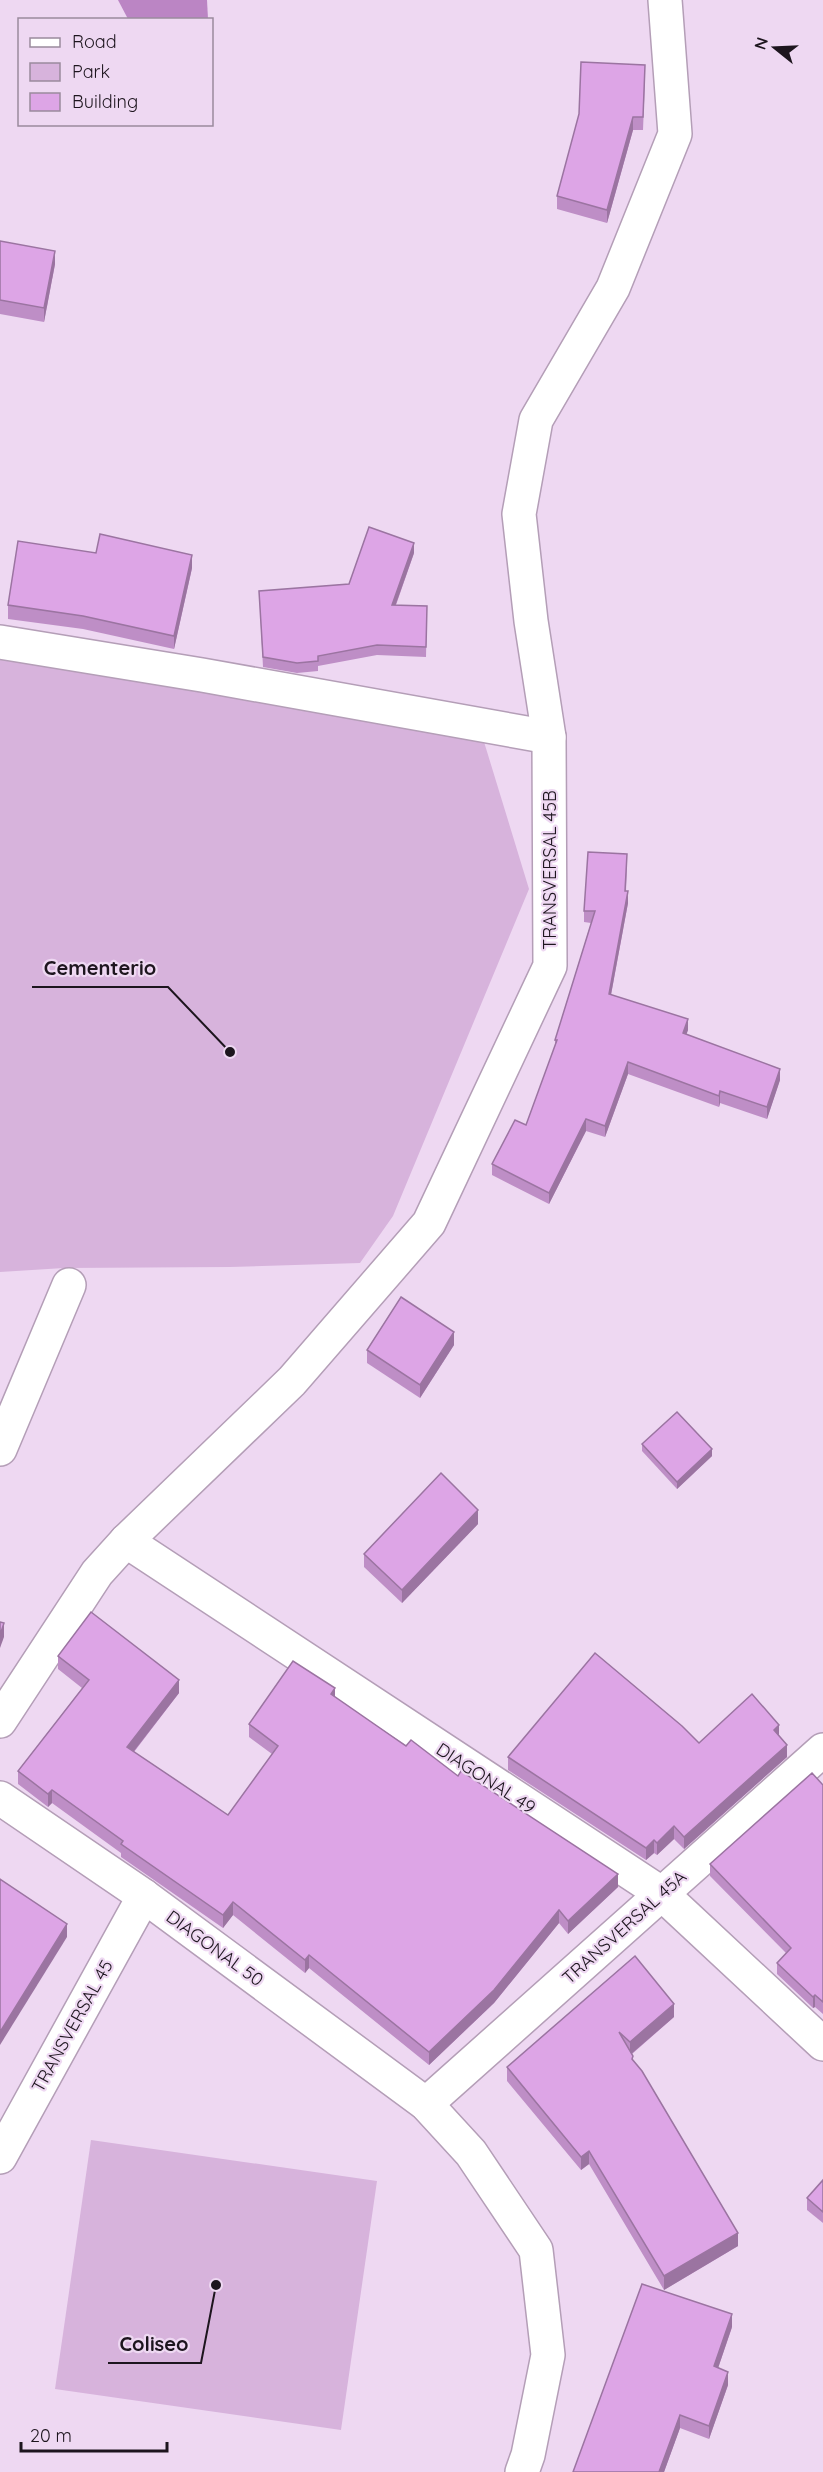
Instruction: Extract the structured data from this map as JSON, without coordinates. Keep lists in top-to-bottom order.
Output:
{
  "streets": {
    "street": [
      "TRANSVERSAL 45B",
      "DIAGONAL 49",
      "TRANSVERSAL 45A",
      "DIAGONAL 50",
      "TRANSVERSAL 45"
    ]
  },
  "crossings": [
    ["TRANSVERSAL 45B", "DIAGONAL 49"],
    ["DIAGONAL 49", "TRANSVERSAL 45A"],
    ["TRANSVERSAL 45A", "DIAGONAL 50"],
    ["DIAGONAL 50", "TRANSVERSAL 45"]
  ],
  "places": ["Cementerio", "Coliseo"],
  "legend": ["Road", "Park", "Building"],
  "scale_bar": "20 m",
  "north": "left"
}
